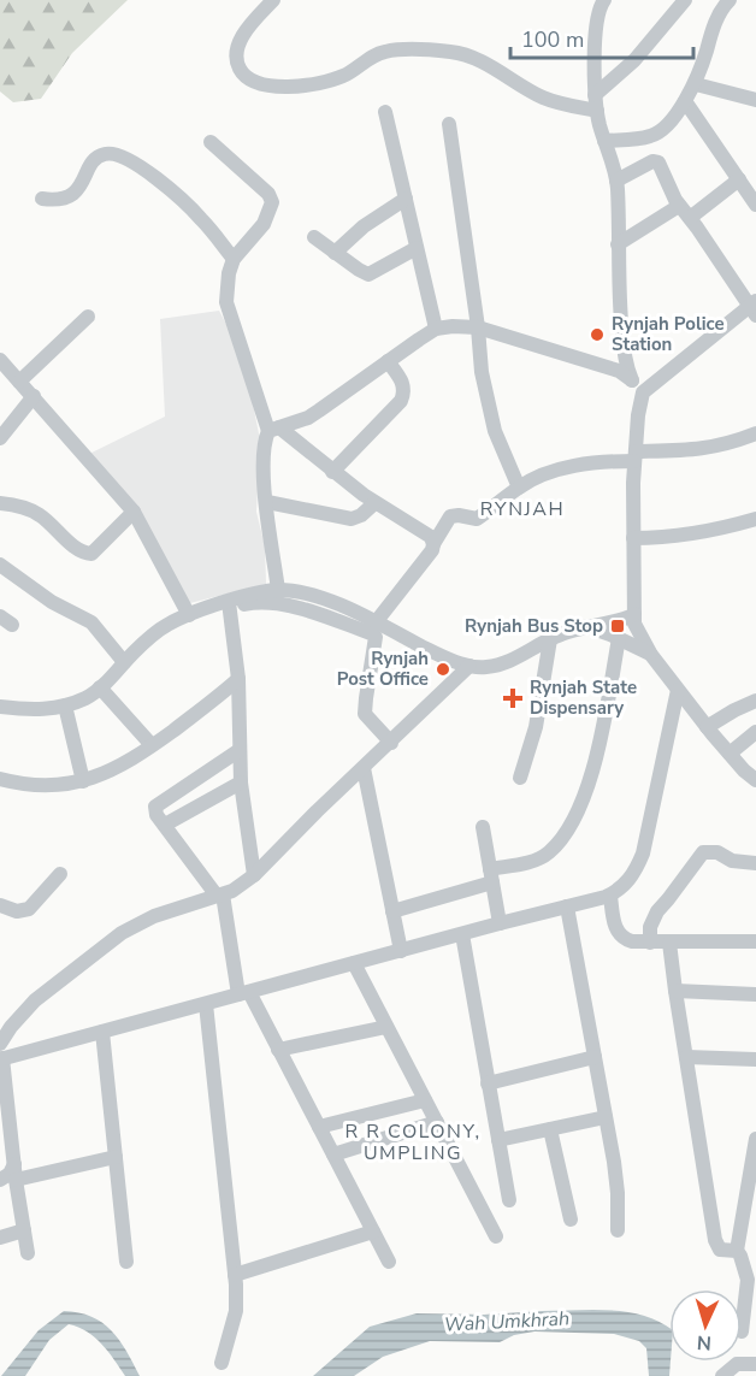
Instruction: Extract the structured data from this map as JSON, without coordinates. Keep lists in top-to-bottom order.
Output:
{
  "districts": ["RYNJAH", "R R COLONY, UMPLING"],
  "water": ["Wah Umkhrah"],
  "places": {
    "other": ["Rynjah Police Station", "Rynjah Post Office"],
    "transit": ["Rynjah Bus Stop"],
    "health": ["Rynjah State Dispensary"]
  },
  "scale_bar": "100 m",
  "north": "bottom"
}
